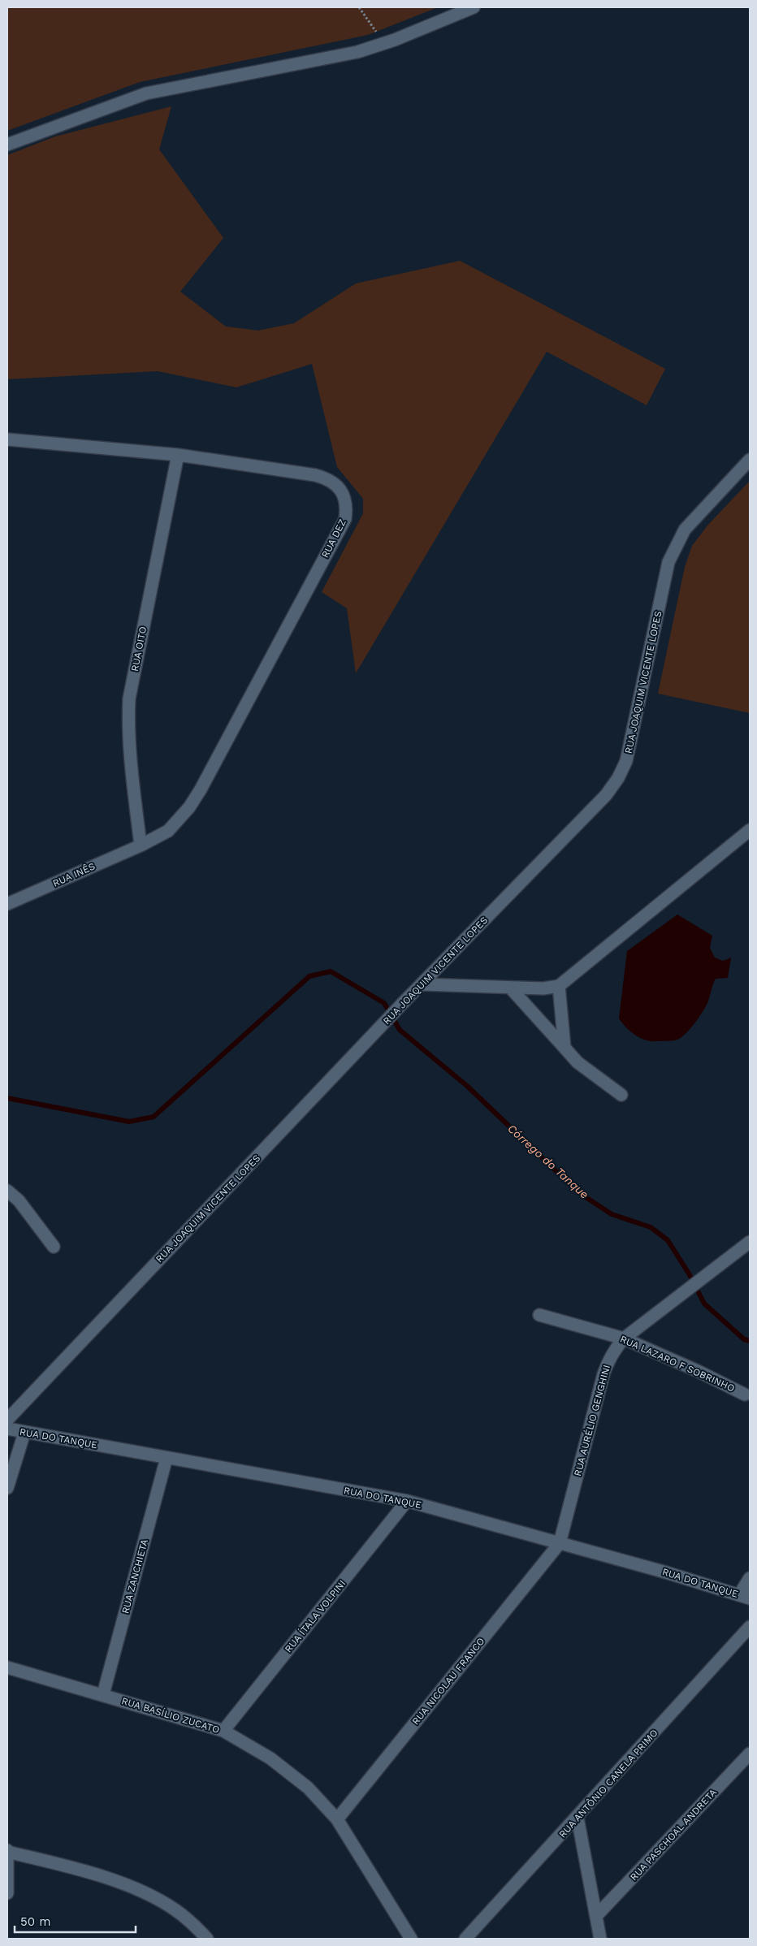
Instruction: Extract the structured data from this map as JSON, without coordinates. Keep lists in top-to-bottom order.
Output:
{
  "streets": {
    "street": [
      "RUA DEZ",
      "RUA OITO",
      "RUA JOAQUIM VICENTE LOPES",
      "RUA INÊS",
      "RUA LAZARO F SOBRINHO",
      "RUA AURÉLIO GENGHINI",
      "RUA DO TANQUE",
      "RUA ZANCHIETA",
      "RUA ÍTALA VOLPINI",
      "RUA NICOLAU FRANCO",
      "RUA BASÍLIO ZUCATO",
      "RUA ANTÔNIO CANELA PRIMO",
      "RUA PASCHOAL ANDRETA"
    ]
  },
  "crossings": [
    ["RUA DEZ", "RUA OITO"],
    ["RUA DEZ", "RUA INÊS"],
    ["RUA OITO", "RUA INÊS"],
    ["RUA LAZARO F SOBRINHO", "RUA AURÉLIO GENGHINI"],
    ["RUA AURÉLIO GENGHINI", "RUA DO TANQUE"],
    ["RUA AURÉLIO GENGHINI", "RUA NICOLAU FRANCO"],
    ["RUA DO TANQUE", "RUA ZANCHIETA"],
    ["RUA DO TANQUE", "RUA ÍTALA VOLPINI"],
    ["RUA DO TANQUE", "RUA NICOLAU FRANCO"],
    ["RUA ZANCHIETA", "RUA BASÍLIO ZUCATO"],
    ["RUA ÍTALA VOLPINI", "RUA BASÍLIO ZUCATO"],
    ["RUA NICOLAU FRANCO", "RUA BASÍLIO ZUCATO"]
  ],
  "water": ["Córrego do Tanque"],
  "scale_bar": "50 m"
}
